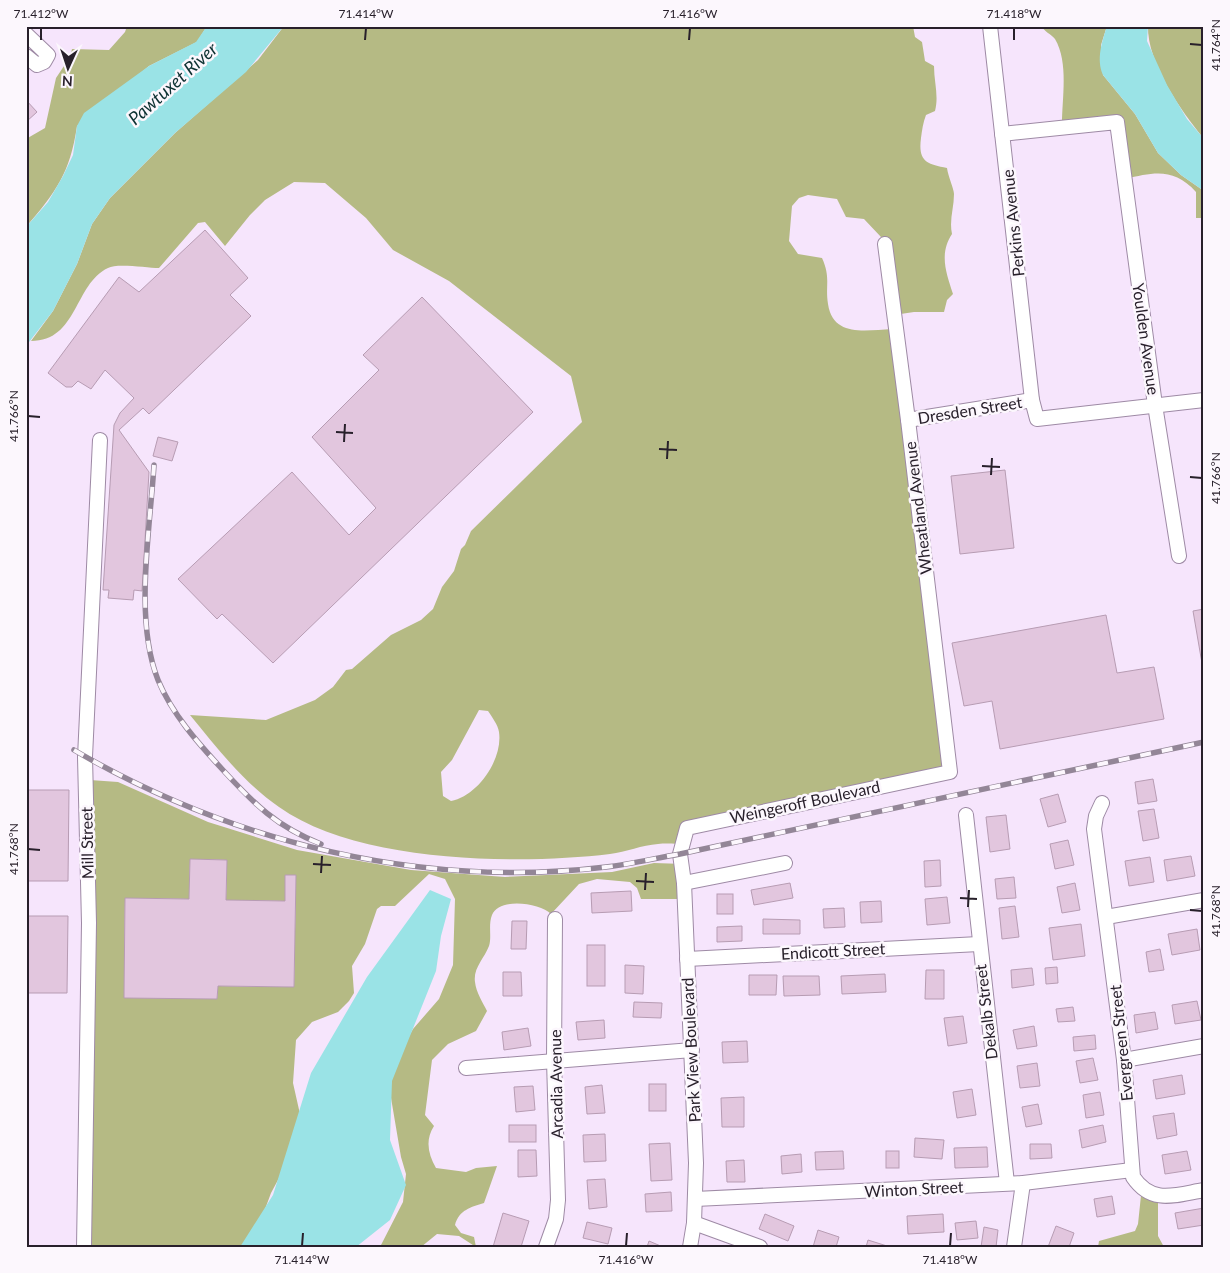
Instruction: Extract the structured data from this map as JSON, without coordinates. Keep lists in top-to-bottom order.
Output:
{
  "streets": {
    "street": [
      "Perkins Avenue",
      "Youlden Avenue",
      "Dresden Street",
      "Wheatland Avenue",
      "Weingeroff Boulevard",
      "Mill Street",
      "Endicott Street",
      "Dekalb Street",
      "Evergreen Street",
      "Park View Boulevard",
      "Arcadia Avenue",
      "Winton Street"
    ]
  },
  "crossings": [
    ["Perkins Avenue", "Youlden Avenue"],
    ["Perkins Avenue", "Dresden Street"],
    ["Dresden Street", "Wheatland Avenue"],
    ["Wheatland Avenue", "Weingeroff Boulevard"],
    ["Weingeroff Boulevard", "Park View Boulevard"],
    ["Endicott Street", "Dekalb Street"],
    ["Endicott Street", "Park View Boulevard"],
    ["Dekalb Street", "Winton Street"],
    ["Evergreen Street", "Winton Street"],
    ["Park View Boulevard", "Winton Street"]
  ],
  "water": ["Pawtuxet River"],
  "north": "bottom",
  "coordinates": [
    "71.412°W",
    "71.414°W",
    "71.416°W",
    "71.418°W",
    "41.764°N",
    "41.766°N",
    "41.768°N"
  ]
}
